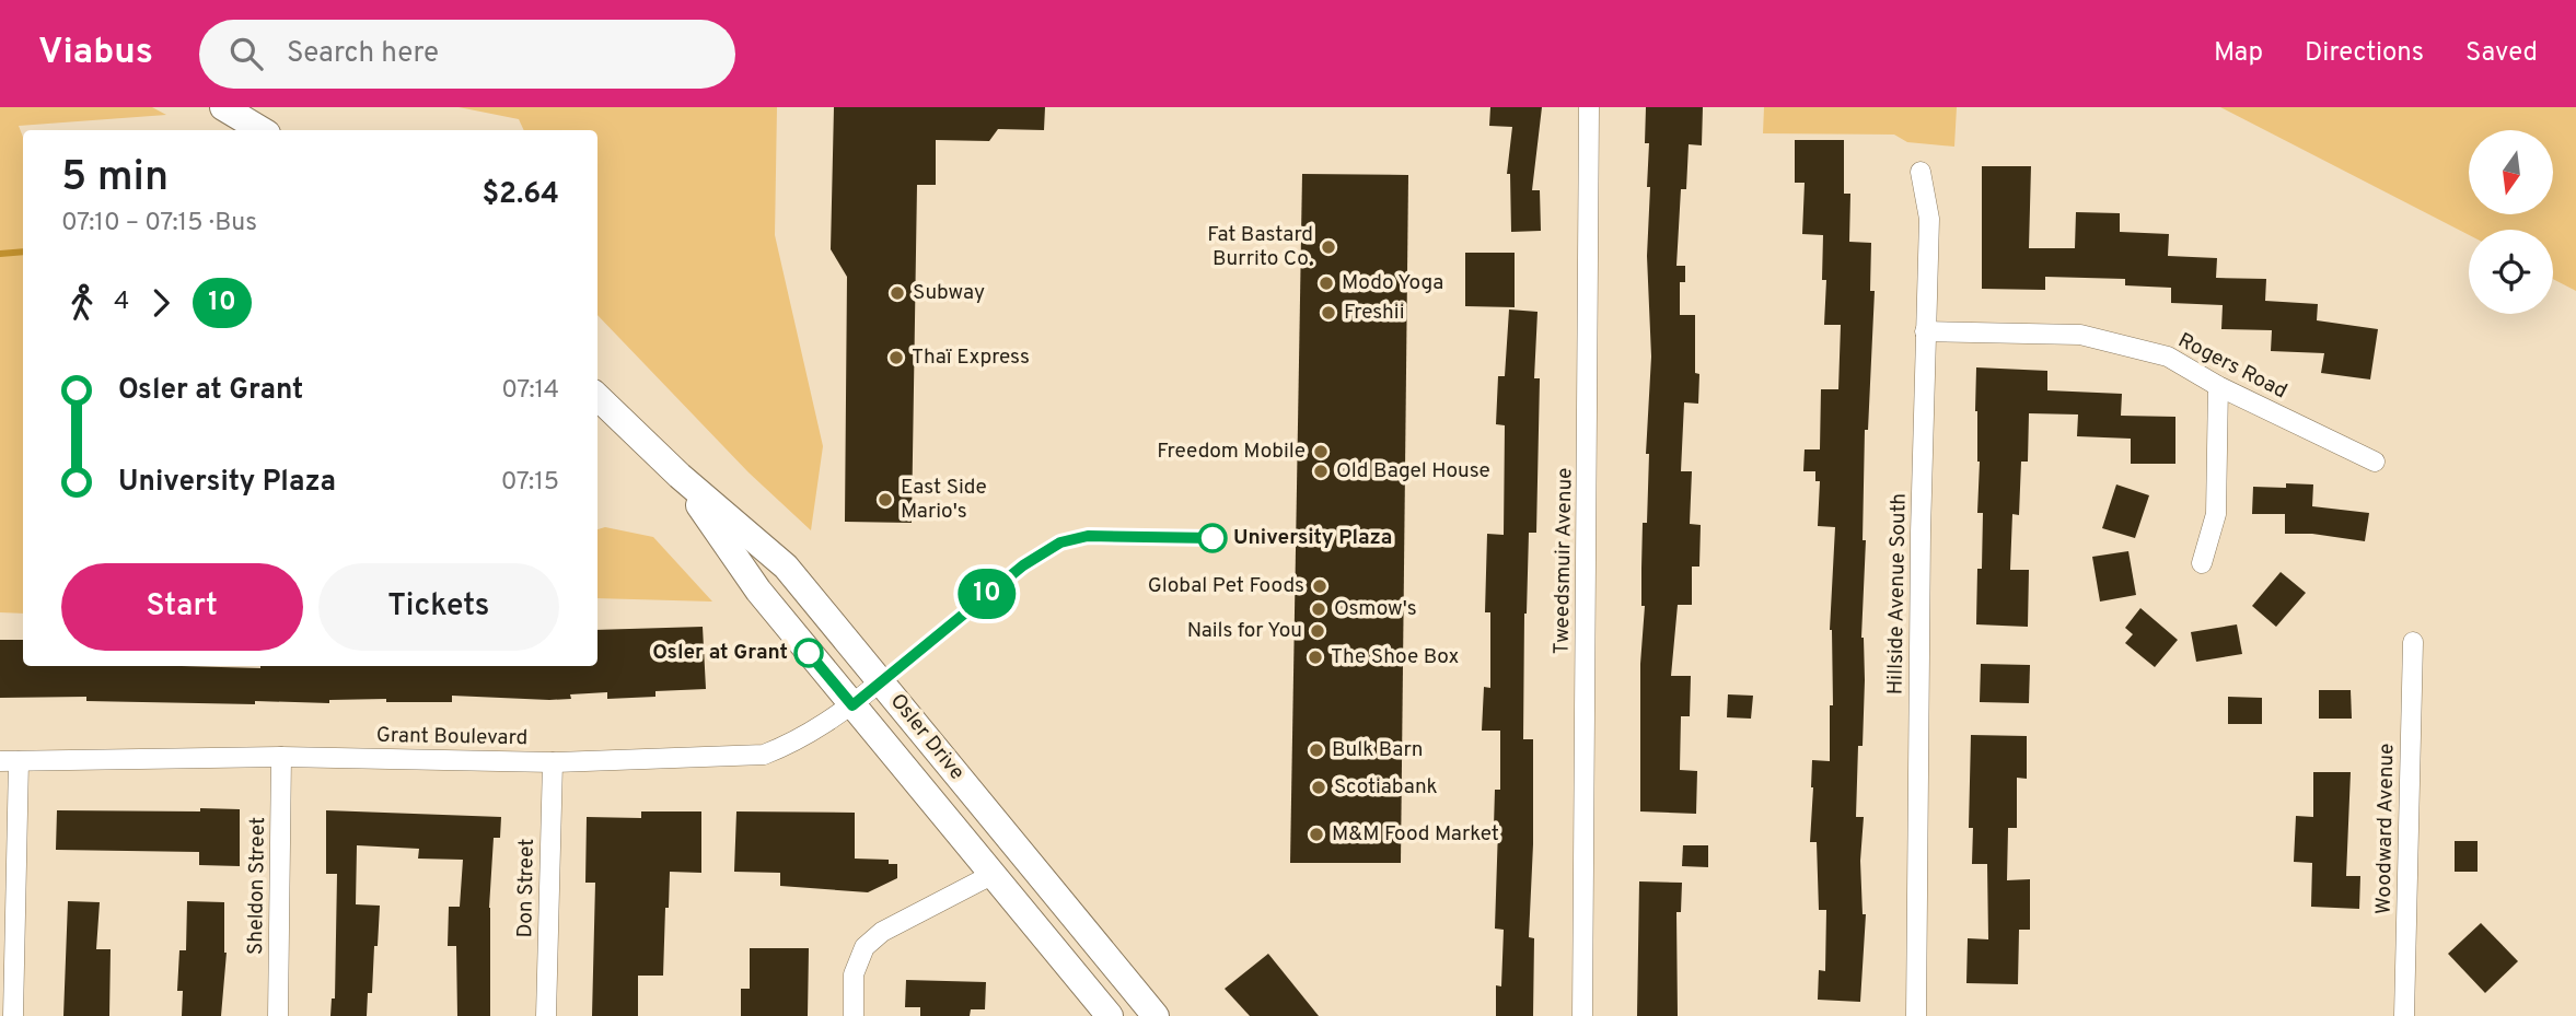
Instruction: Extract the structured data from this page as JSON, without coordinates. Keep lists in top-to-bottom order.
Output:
{
  "streets": {
    "main road": ["Osler Drive"],
    "street": [
      "Rogers Road",
      "Tweedsmuir Avenue",
      "Hillside Avenue South",
      "Grant Boulevard",
      "Woodward Avenue",
      "Sheldon Street",
      "Don Street"
    ]
  },
  "crossings": [
    ["Rogers Road", "Hillside Avenue South"],
    ["Grant Boulevard", "Osler Drive"],
    ["Grant Boulevard", "Sheldon Street"],
    ["Grant Boulevard", "Don Street"]
  ],
  "places": [
    "Fat Bastard Burrito Co.",
    "Modo Yoga",
    "Subway",
    "Freshii",
    "Thaï Express",
    "Freedom Mobile",
    "Old Bagel House",
    "East Side Mario's",
    "University Plaza",
    "Global Pet Foods",
    "Osmow's",
    "Nails for You",
    "Osler at Grant",
    "The Shoe Box",
    "Bulk Barn",
    "Scotiabank",
    "M&M Food Market"
  ],
  "lines": ["bus line 10"],
  "north": "bottom",
  "page": {
    "header": "Viabus",
    "search": "Search here",
    "nav": ["Map", "Directions", "Saved"],
    "on_map": "10",
    "heading": ["5 min", "07:10 – 07:15 · Bus", "$2.64"],
    "legs": ["4", "10"],
    "list": [
      {
        "name": "Osler at Grant",
        "value": "07:14"
      },
      {
        "name": "University Plaza",
        "value": "07:15"
      }
    ],
    "buttons": ["Start", "Tickets"]
  }
}
